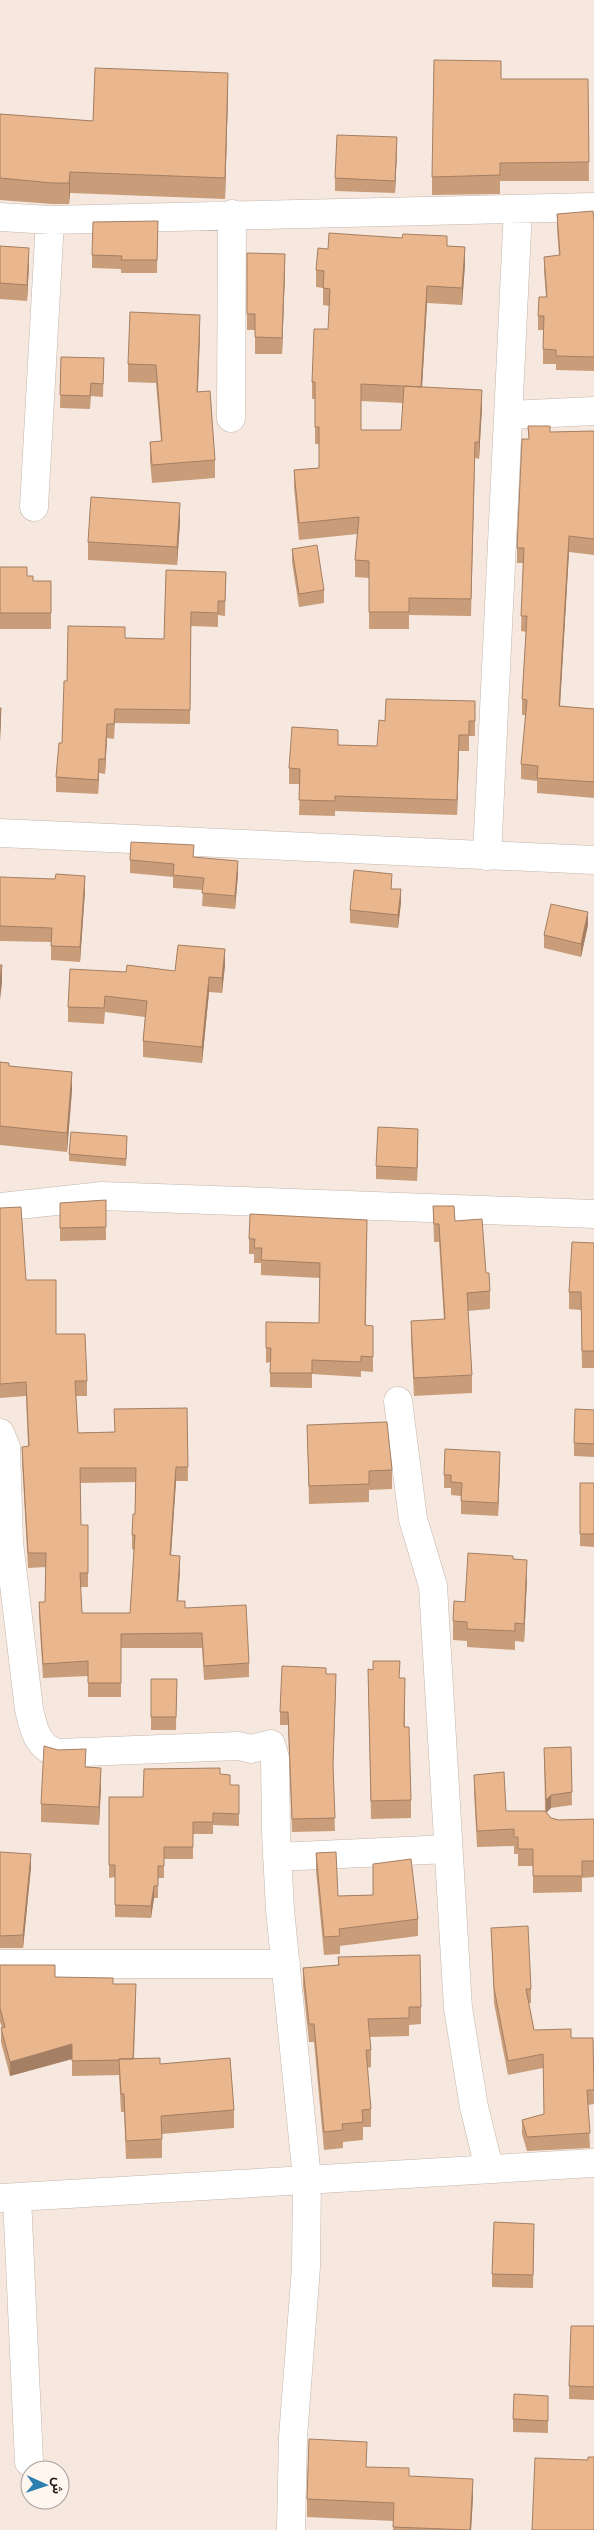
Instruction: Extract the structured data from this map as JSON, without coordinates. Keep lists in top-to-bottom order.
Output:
{
  "north": "right"
}
